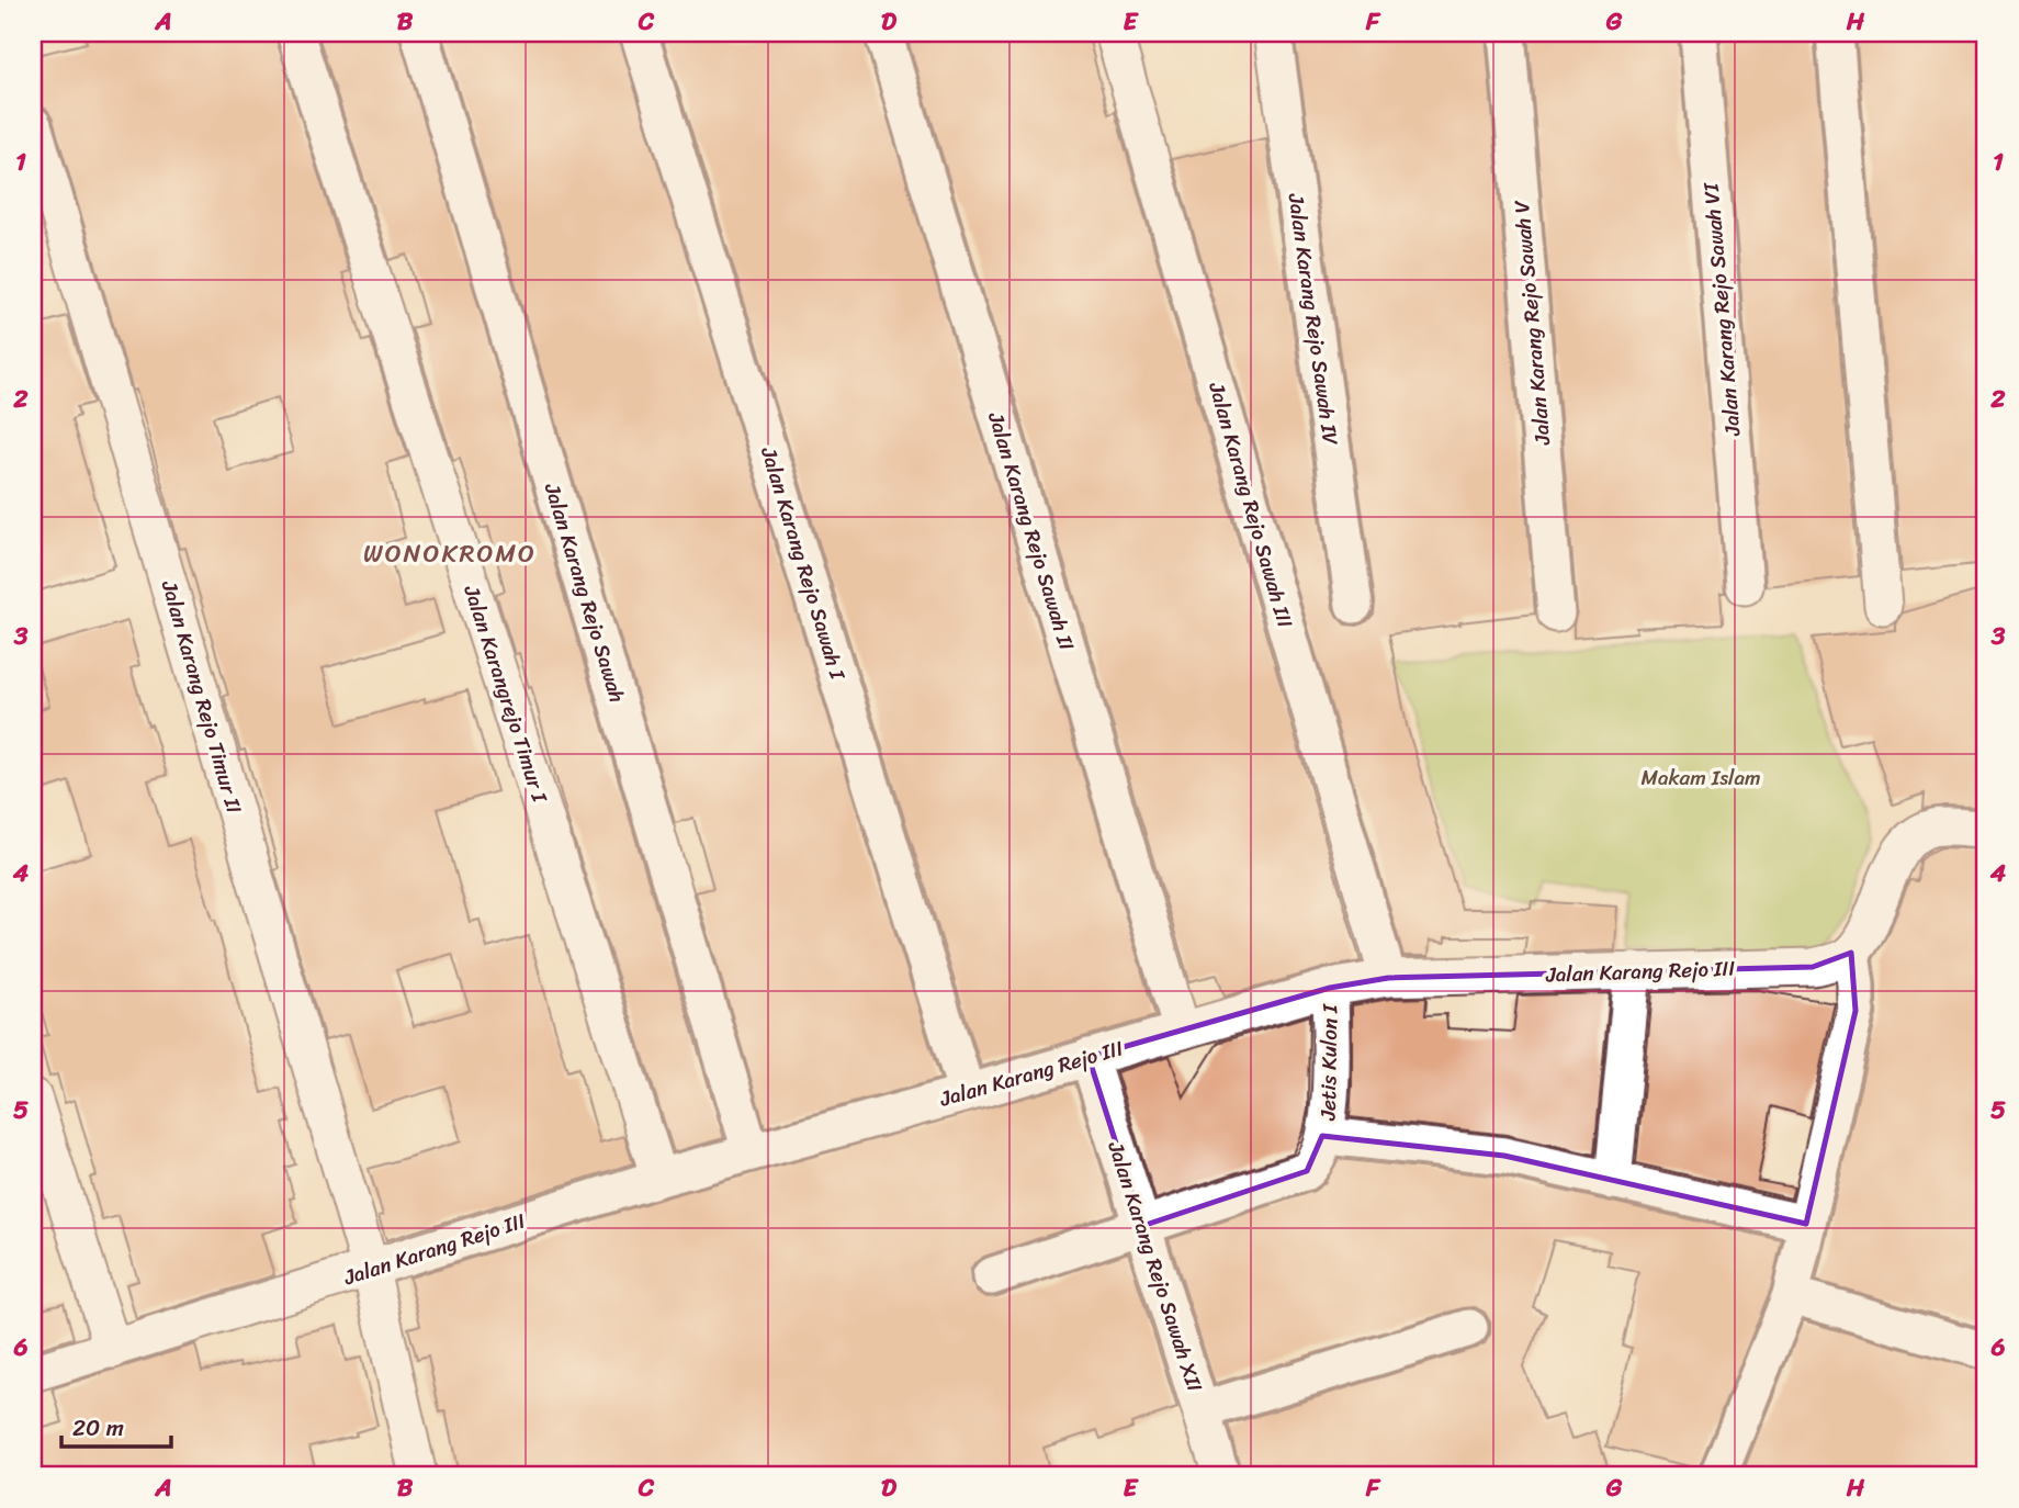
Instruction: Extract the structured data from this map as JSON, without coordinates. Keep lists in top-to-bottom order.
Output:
{
  "streets": {
    "street": [
      "Jalan Karang Rejo Sawah VI",
      "Jalan Karang Rejo Sawah IV",
      "Jalan Karang Rejo Sawah V",
      "Jalan Karang Rejo Sawah III",
      "Jalan Karang Rejo Sawah II",
      "Jalan Karang Rejo Sawah I",
      "Jalan Karang Rejo Sawah",
      "Jalan Karangrejo Timur I",
      "Jalan Karang Rejo Timur II",
      "Jalan Karang Rejo III",
      "Jetis Kulon I",
      "Jalan Karang Rejo Sawah XII"
    ]
  },
  "crossings": [
    ["Jalan Karang Rejo Sawah III", "Jalan Karang Rejo III"],
    ["Jalan Karang Rejo Sawah II", "Jalan Karang Rejo III"],
    ["Jalan Karang Rejo Sawah I", "Jalan Karang Rejo III"],
    ["Jalan Karang Rejo Sawah", "Jalan Karang Rejo III"],
    ["Jalan Karangrejo Timur I", "Jalan Karang Rejo III"],
    ["Jalan Karang Rejo Timur II", "Jalan Karang Rejo III"],
    ["Jalan Karang Rejo III", "Jetis Kulon I"],
    ["Jalan Karang Rejo III", "Jalan Karang Rejo Sawah XII"]
  ],
  "districts": ["WONOKROMO"],
  "parks": ["Makam Islam"],
  "scale_bar": "20 m",
  "grid": {
    "columns": [
      "A",
      "B",
      "C",
      "D",
      "E",
      "F",
      "G",
      "H"
    ],
    "rows": [
      "1",
      "2",
      "3",
      "4",
      "5",
      "6"
    ]
  }
}
